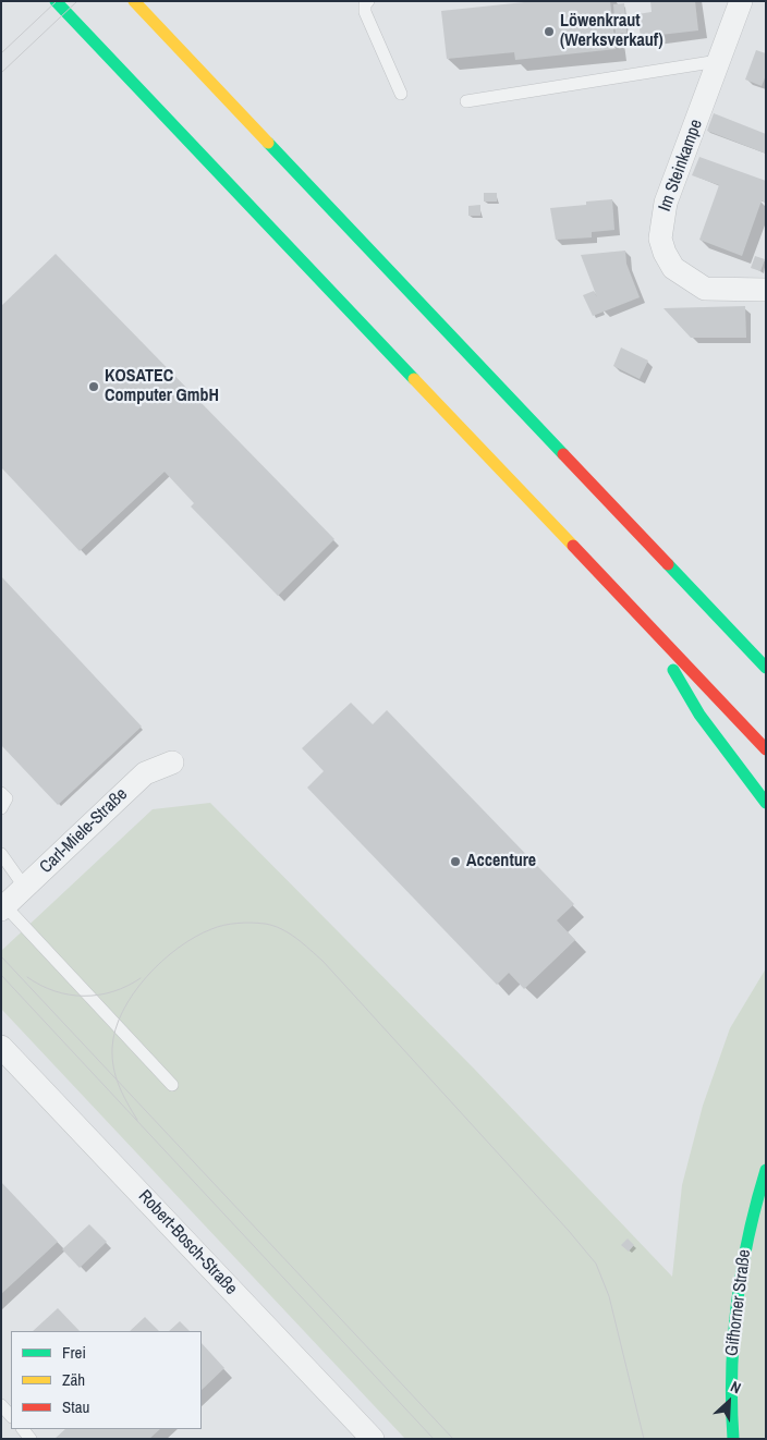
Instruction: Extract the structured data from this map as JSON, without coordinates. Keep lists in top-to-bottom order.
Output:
{
  "streets": {
    "main road": ["Gifhorner Straße"],
    "street": ["Im Steinkampe", "Carl-Miele-Straße", "Robert-Bosch-Straße"]
  },
  "places": ["Löwenkraut (Werksverkauf)", "KOSATEC Computer GmbH", "Accenture"],
  "legend": ["Frei", "Zäh", "Stau"],
  "north": "top right"
}
